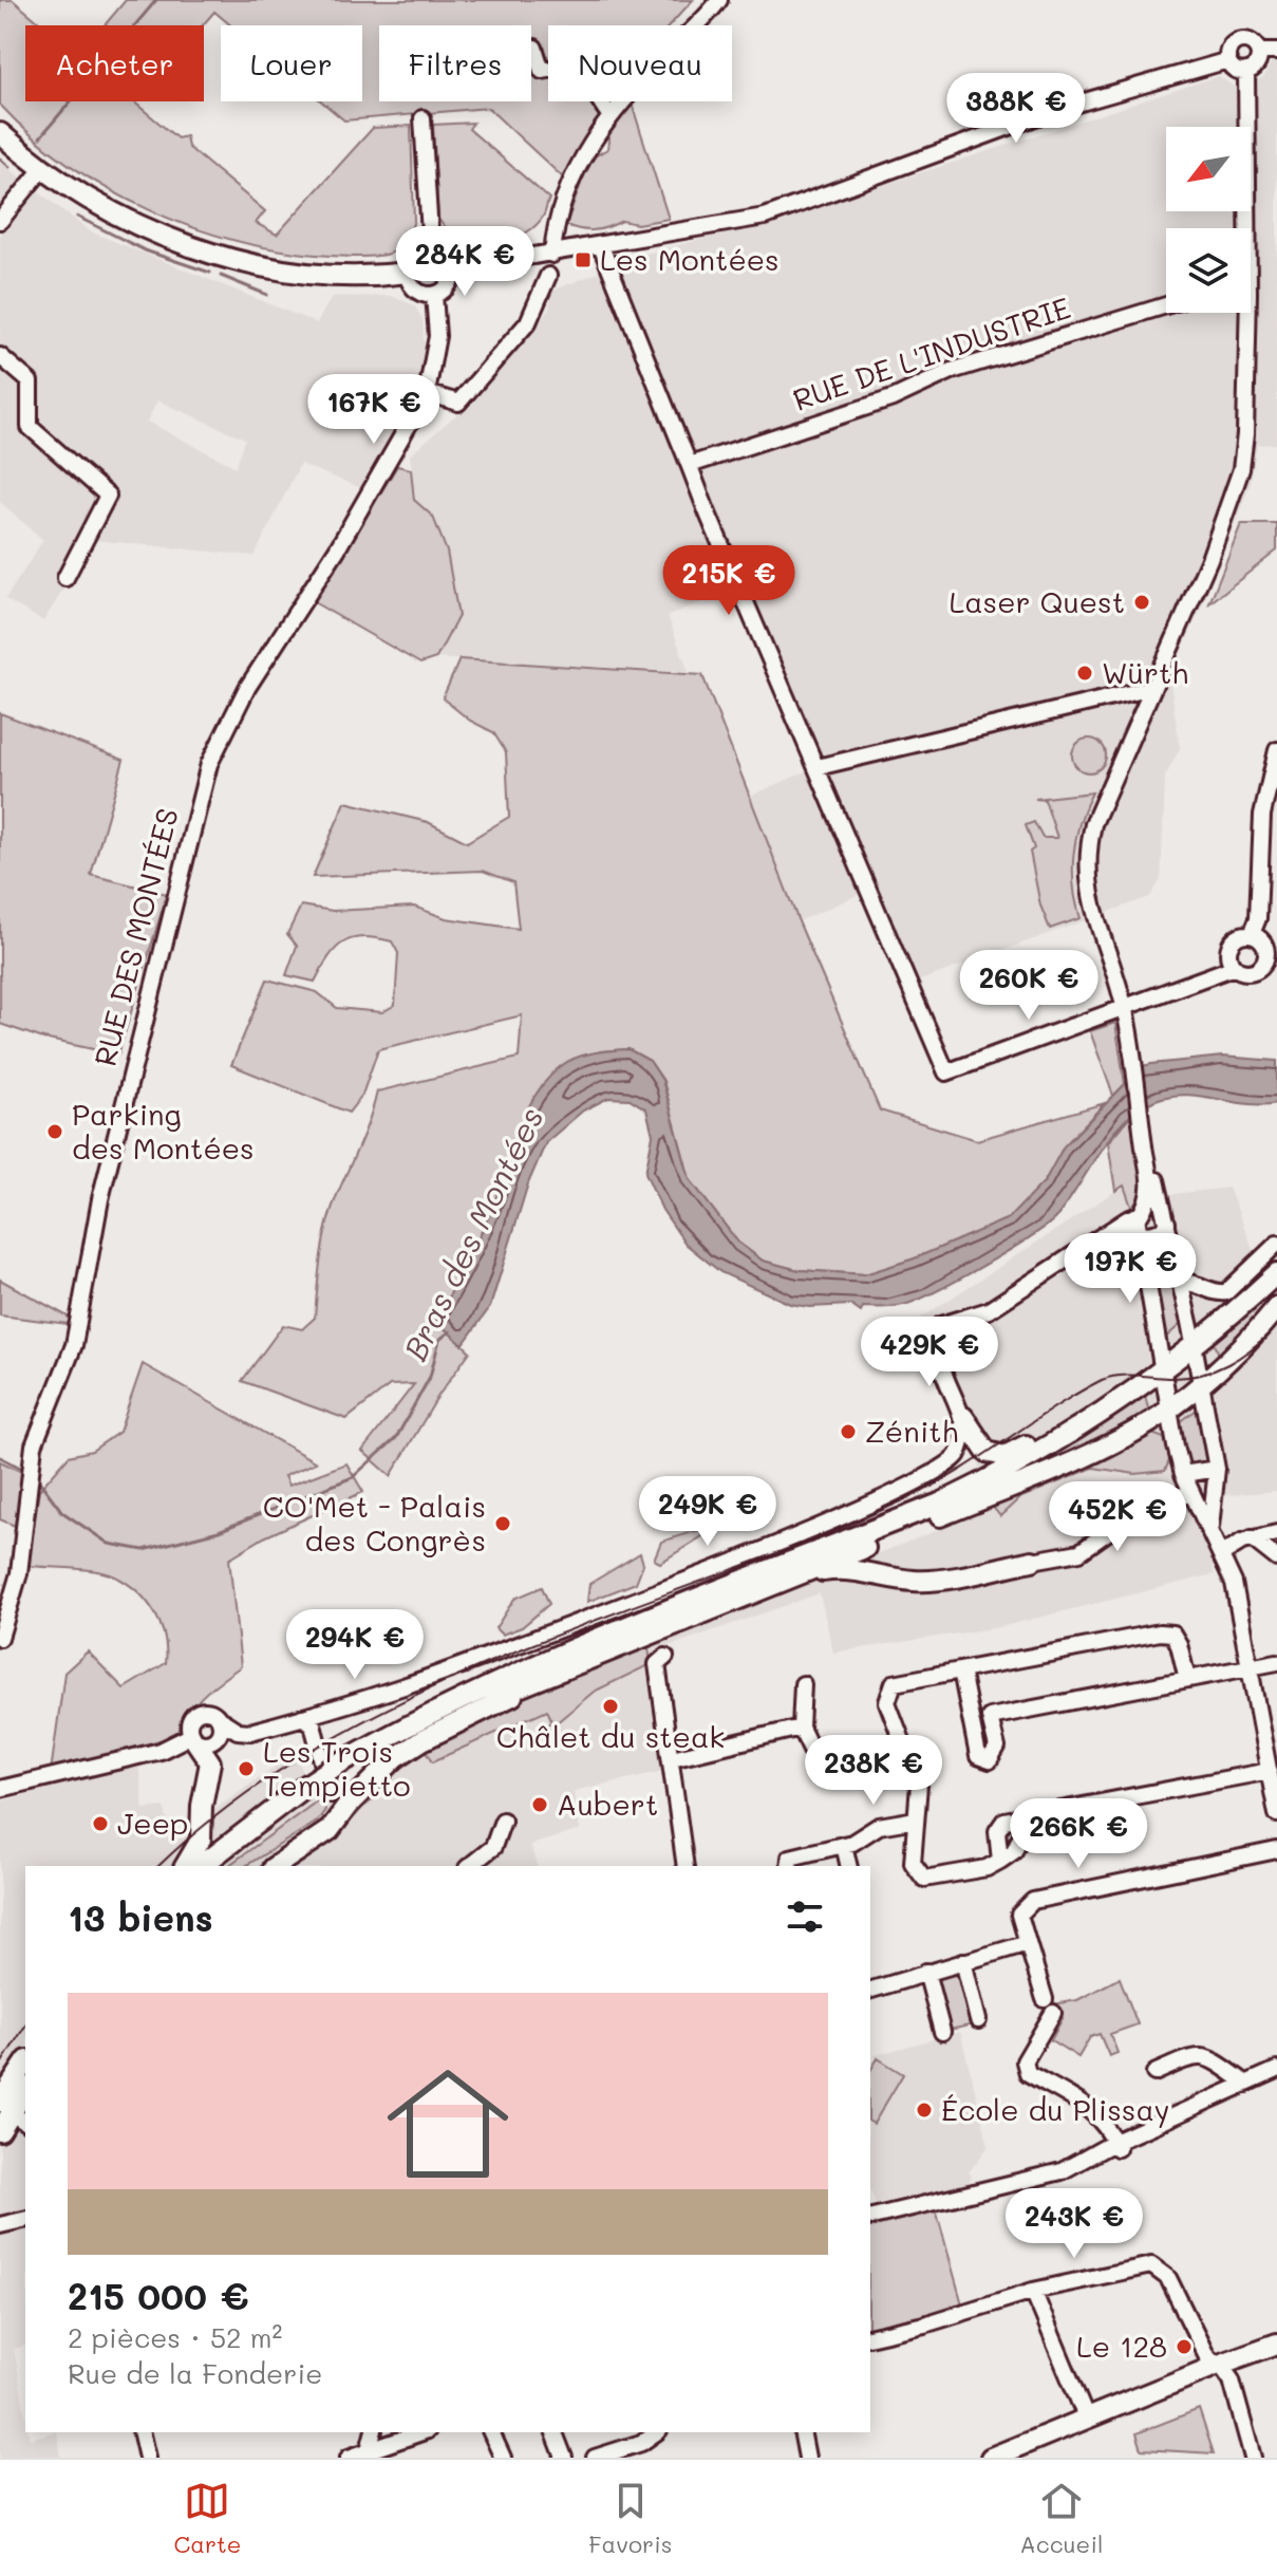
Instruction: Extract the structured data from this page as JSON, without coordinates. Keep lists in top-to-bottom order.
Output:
{
  "streets": {
    "street": ["RUE DE L'INDUSTRIE", "RUE DES MONTÉES"]
  },
  "water": ["Bras des Montées"],
  "places": {
    "transit": ["Les Montées"],
    "other": [
      "Laser Quest",
      "Würth",
      "Parking des Montées",
      "Zénith",
      "CO'Met - Palais des Congrès",
      "Châlet du steak",
      "Les Trois Tempietto",
      "Aubert",
      "Jeep",
      "École du Plissay",
      "Le 128"
    ]
  },
  "north": "bottom left",
  "page": {
    "chip": [
      "Acheter",
      "Louer",
      "Filtres",
      "Nouveau"
    ],
    "price": [
      "388K €",
      "284K €",
      "167K €",
      "215K €",
      "260K €",
      "197K €",
      "429K €",
      "249K €",
      "452K €",
      "294K €",
      "238K €",
      "266K €",
      "243K €"
    ],
    "heading": "13 biens",
    "list": [
      {
        "name": "215 000 €",
        "note": "2 pièces · 52 m² · Rue de la Fonderie"
      }
    ],
    "tabs": ["Carte", "Favoris", "Accueil"]
  }
}
